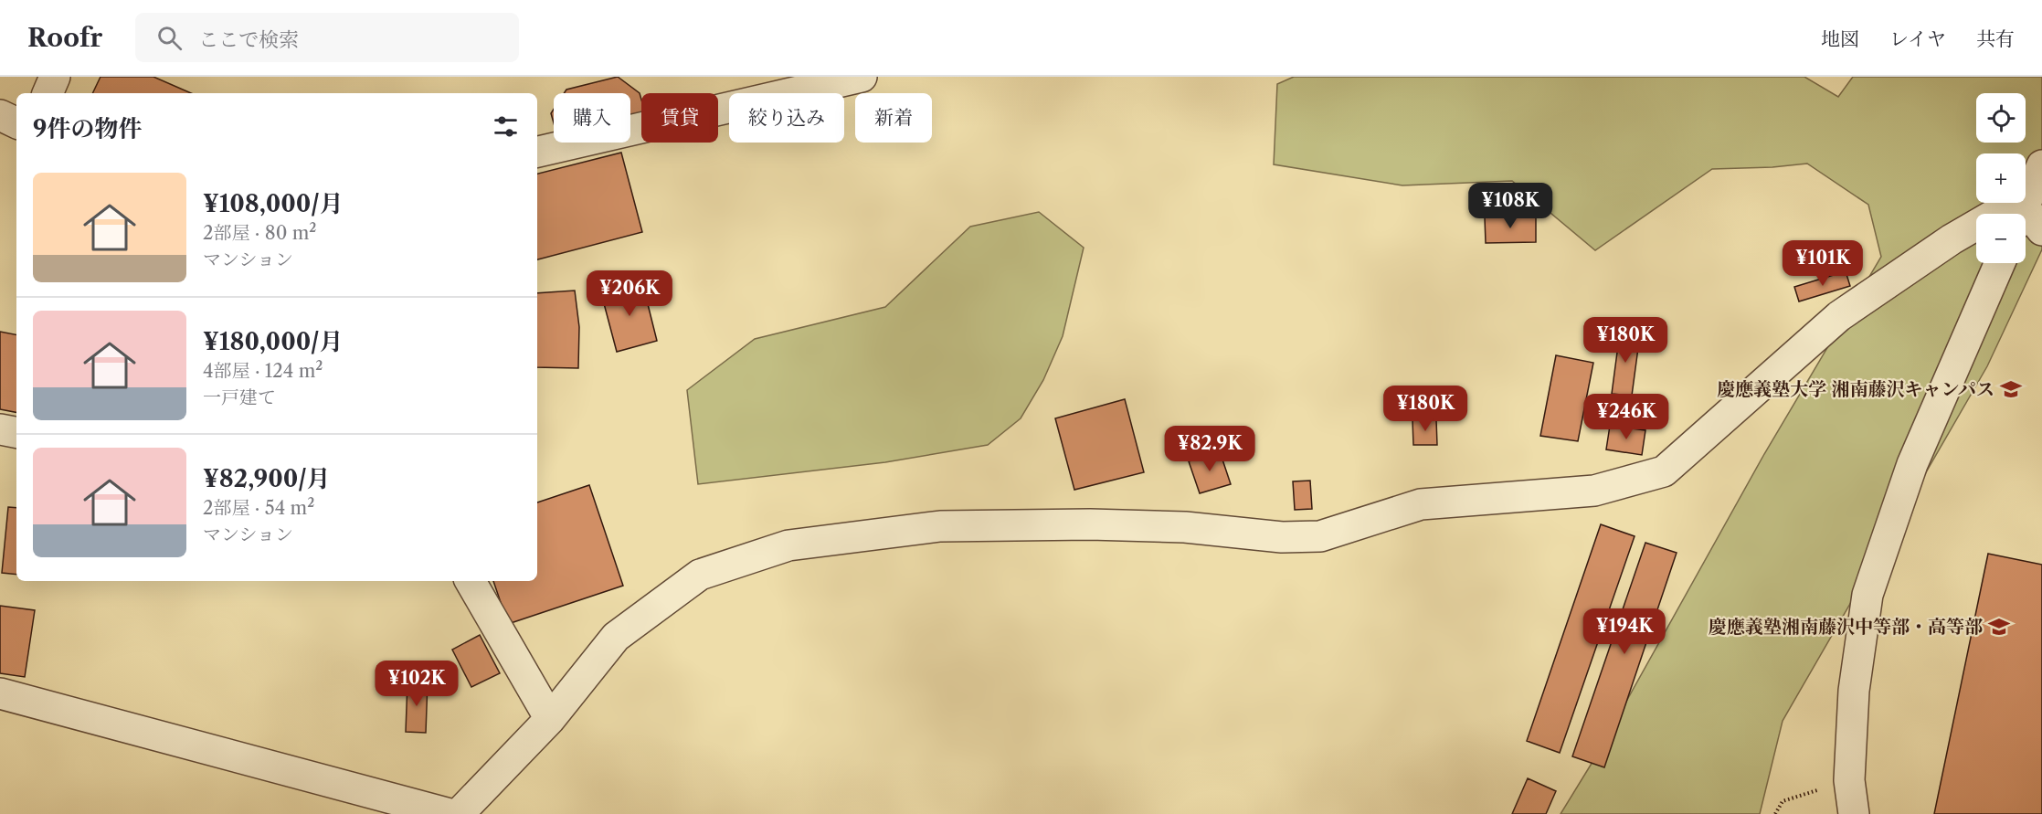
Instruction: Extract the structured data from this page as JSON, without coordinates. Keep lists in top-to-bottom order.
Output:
{
  "places": {
    "school or university": ["慶應義塾大学 湘南藤沢キャンパス", "慶應義塾湘南藤沢中等部・高等部"]
  },
  "page": {
    "header": "Roofr",
    "search": "ここで検索",
    "nav": ["地図", "レイヤ", "共有"],
    "map_buttons": ["+", "−"],
    "chip": [
      "購入",
      "賃貸",
      "絞り込み",
      "新着"
    ],
    "heading": "9件の物件",
    "list": [
      {
        "name": "¥108,000/月",
        "note": "2部屋 · 80 m² · マンション"
      },
      {
        "name": "¥180,000/月",
        "note": "4部屋 · 124 m² · 一戸建て"
      },
      {
        "name": "¥82,900/月",
        "note": "2部屋 · 54 m² · マンション"
      }
    ],
    "price": [
      "¥108K",
      "¥101K",
      "¥206K",
      "¥180K",
      "¥180K",
      "¥246K",
      "¥82.9K",
      "¥194K",
      "¥102K"
    ]
  }
}
